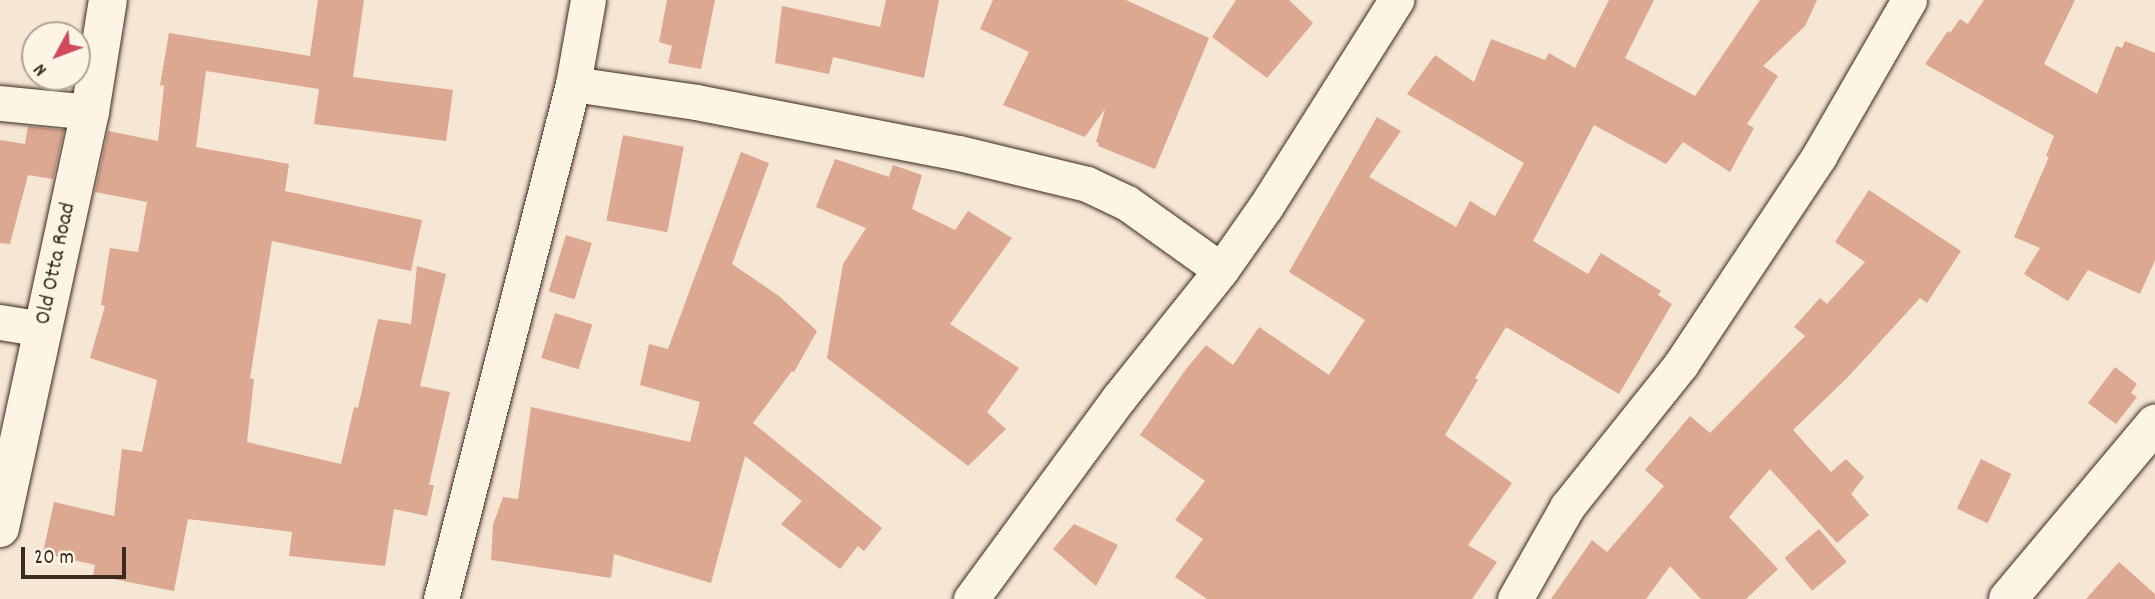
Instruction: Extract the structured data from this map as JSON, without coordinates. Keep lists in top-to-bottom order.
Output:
{
  "streets": {
    "street": ["Old Otta Road"]
  },
  "scale_bar": "20 m",
  "north": "bottom left"
}
